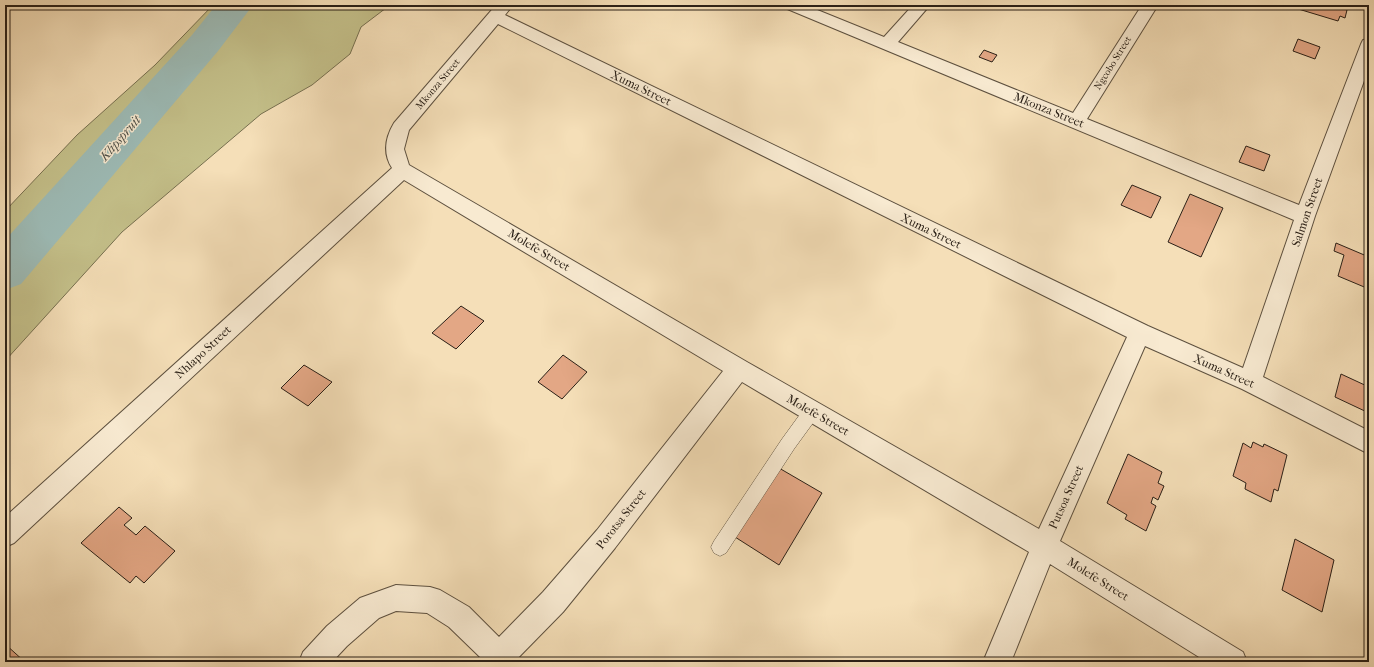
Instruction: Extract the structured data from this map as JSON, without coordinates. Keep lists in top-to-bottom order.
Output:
{
  "streets": {
    "street": [
      "Ngcobo Street",
      "Mkonza Street",
      "Xuma Street",
      "Salmon Street",
      "Molefe Street",
      "Nhlapo Street",
      "Putsoa Street",
      "Porotsa Street"
    ]
  },
  "crossings": [
    ["Ngcobo Street", "Mkonza Street"],
    ["Mkonza Street", "Xuma Street"],
    ["Mkonza Street", "Salmon Street"],
    ["Mkonza Street", "Molefe Street"],
    ["Mkonza Street", "Nhlapo Street"],
    ["Xuma Street", "Salmon Street"],
    ["Xuma Street", "Putsoa Street"],
    ["Molefe Street", "Nhlapo Street"],
    ["Molefe Street", "Putsoa Street"],
    ["Molefe Street", "Porotsa Street"]
  ],
  "water": ["Klipspruit"]
}
